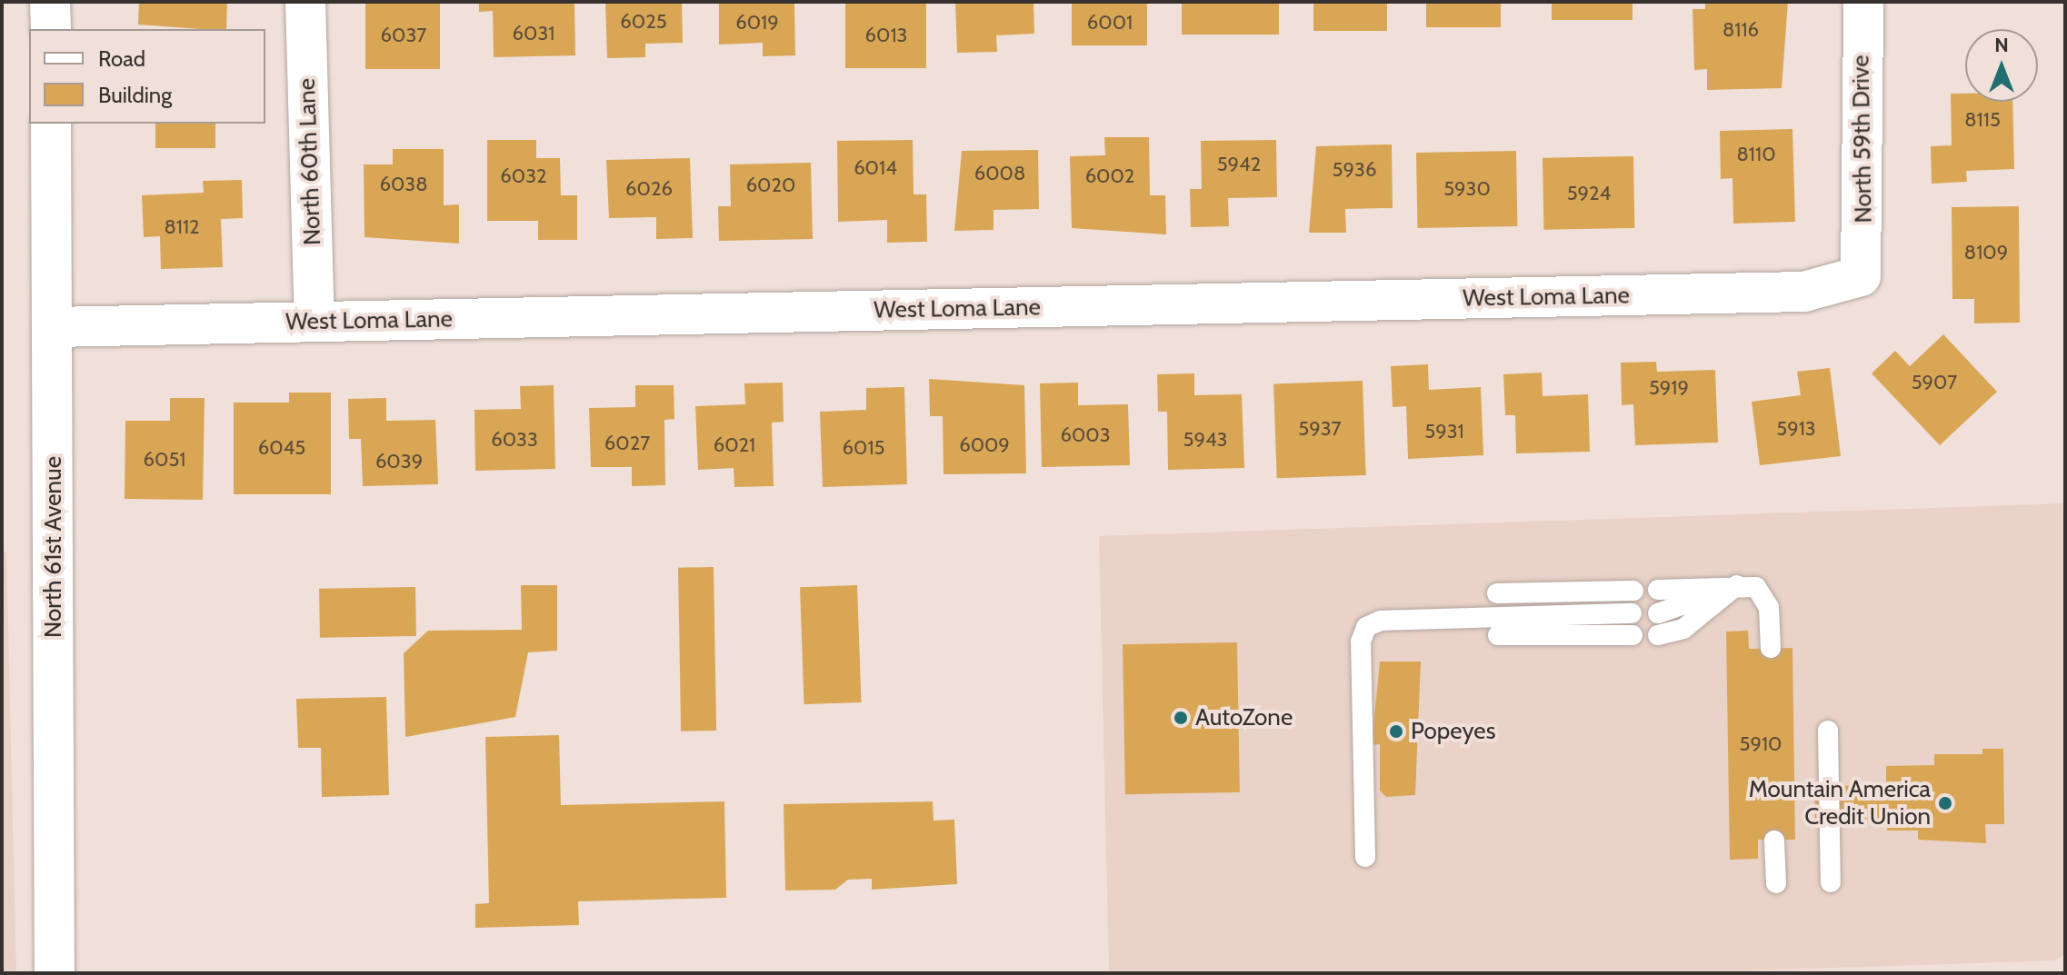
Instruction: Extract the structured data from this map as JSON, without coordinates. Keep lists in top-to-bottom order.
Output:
{
  "streets": {
    "street": [
      "North 59th Drive",
      "North 60th Lane",
      "West Loma Lane",
      "North 61st Avenue"
    ]
  },
  "crossings": [
    ["North 59th Drive", "West Loma Lane"],
    ["North 60th Lane", "West Loma Lane"],
    ["West Loma Lane", "North 61st Avenue"]
  ],
  "places": ["AutoZone", "Popeyes", "Mountain America Credit Union"],
  "house_numbers": [
    "6025",
    "6019",
    "6001",
    "8116",
    "6031",
    "6037",
    "6013",
    "8115",
    "8110",
    "5942",
    "6014",
    "5936",
    "6008",
    "6032",
    "6002",
    "6038",
    "6020",
    "6026",
    "5930",
    "5924",
    "8112",
    "8109",
    "5907",
    "5919",
    "5937",
    "5913",
    "5931",
    "6003",
    "6033",
    "5943",
    "6027",
    "6021",
    "6009",
    "6045",
    "6015",
    "6051",
    "6039",
    "5910"
  ],
  "legend": ["Road", "Building"],
  "north": "top"
}
